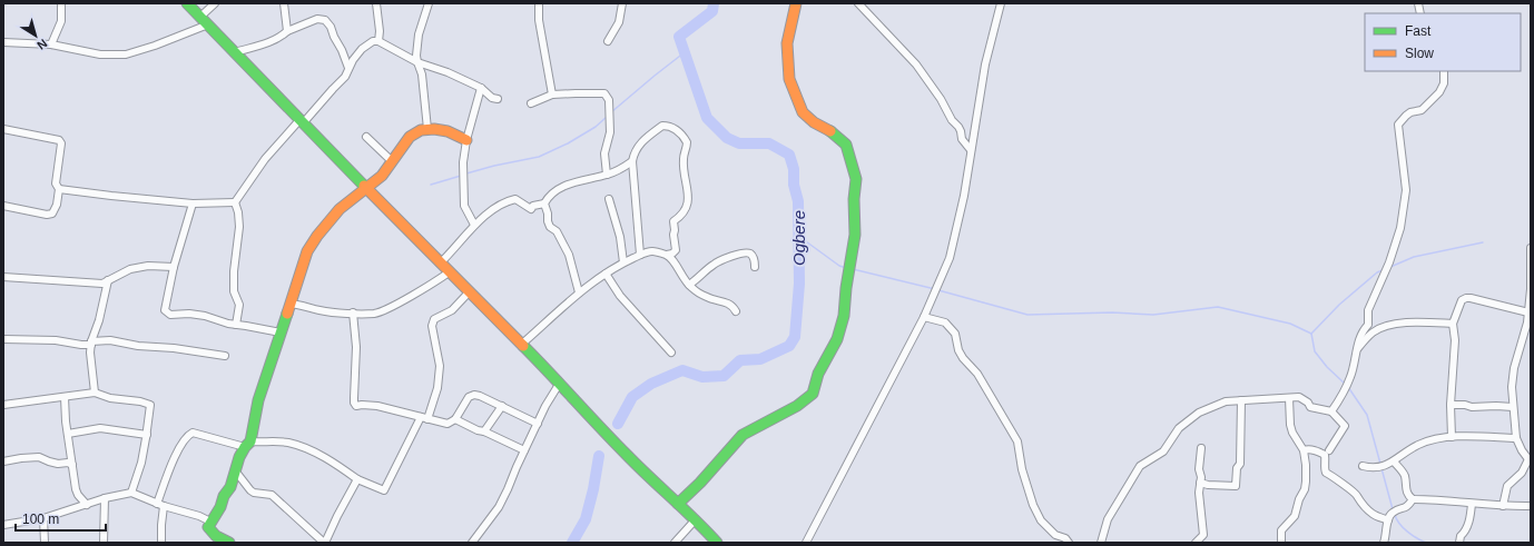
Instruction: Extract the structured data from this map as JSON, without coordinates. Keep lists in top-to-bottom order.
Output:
{
  "water": ["Ogbere"],
  "legend": ["Fast", "Slow"],
  "scale_bar": "100 m",
  "north": "bottom right"
}
